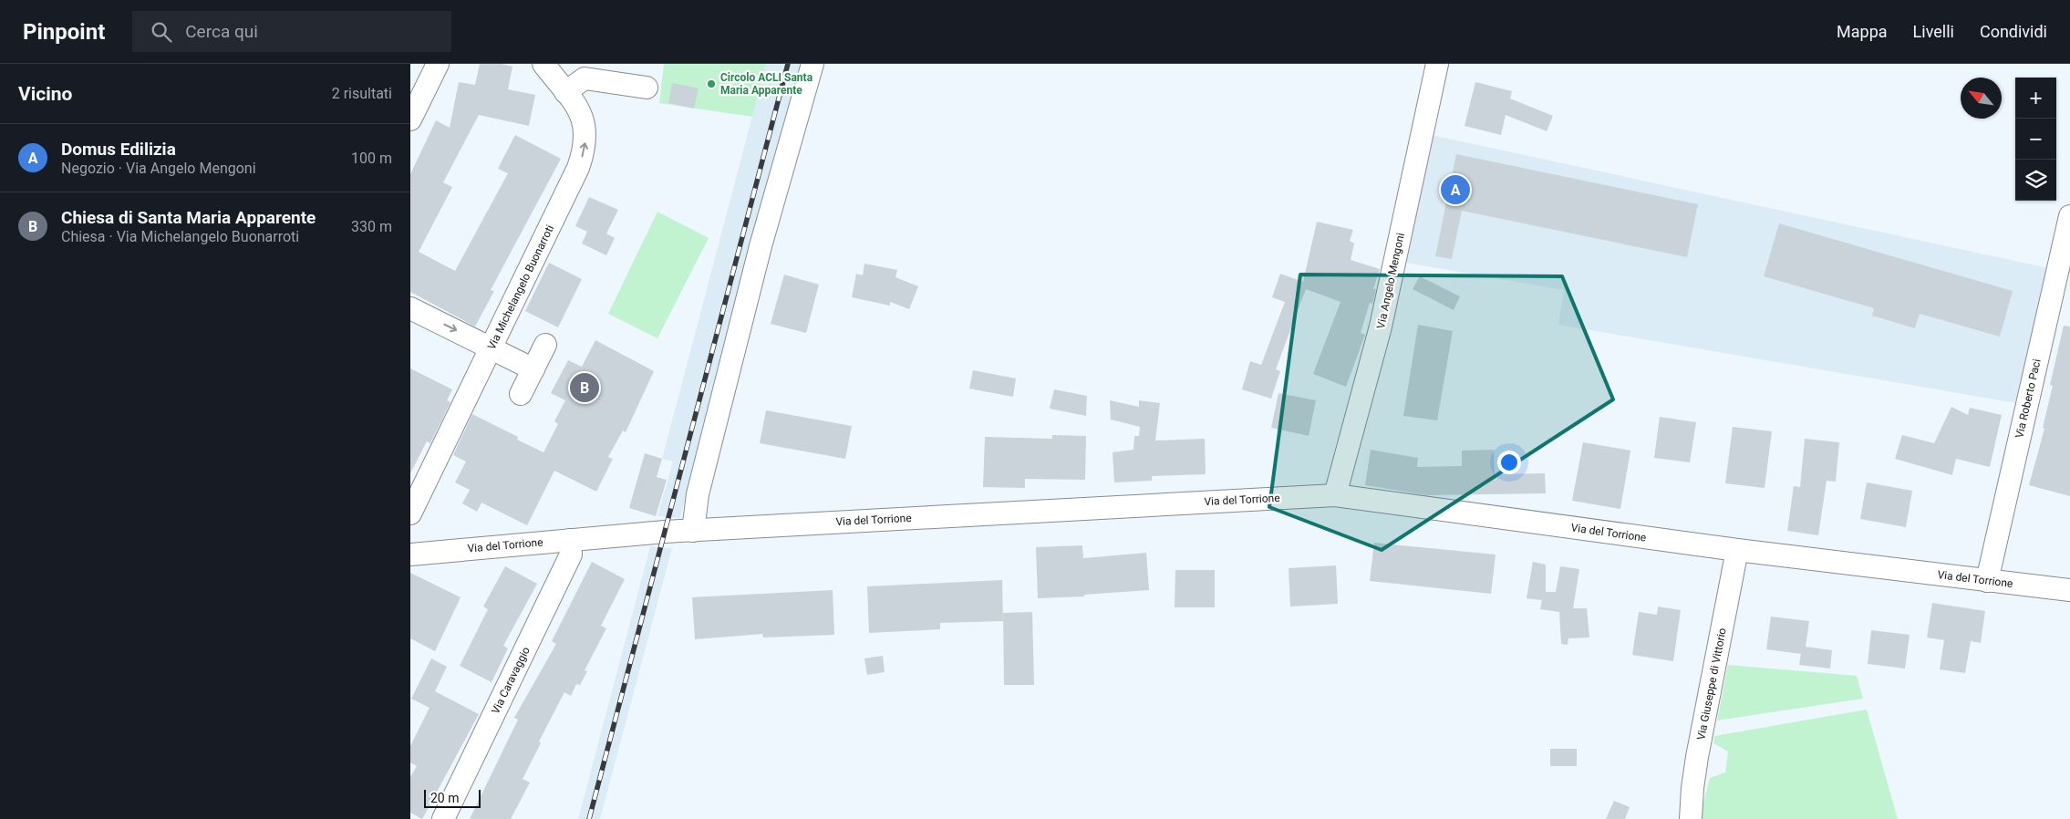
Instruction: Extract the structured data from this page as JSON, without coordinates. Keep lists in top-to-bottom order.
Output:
{
  "streets": {
    "street": [
      "Via Angelo Mengoni",
      "Via Michelangelo Buonarroti",
      "Via Roberto Paci",
      "Via del Torrione",
      "Via Caravaggio",
      "Via Giuseppe di Vittorio"
    ]
  },
  "crossings": [
    ["Via Angelo Mengoni", "Via del Torrione"],
    ["Via Roberto Paci", "Via del Torrione"],
    ["Via del Torrione", "Via Caravaggio"],
    ["Via del Torrione", "Via Giuseppe di Vittorio"]
  ],
  "one_way": ["Via Michelangelo Buonarroti"],
  "places": ["Circolo ACLI Santa Maria Apparente"],
  "scale_bar": "20 m",
  "north": "top left",
  "page": {
    "header": "Pinpoint",
    "search": "Cerca qui",
    "nav": ["Mappa", "Livelli", "Condividi"],
    "heading": ["Vicino", "2 risultati"],
    "map_buttons": ["+", "−"],
    "list": [
      {
        "mark": "A",
        "name": "Domus Edilizia",
        "note": "Negozio · Via Angelo Mengoni",
        "value": "100 m"
      },
      {
        "mark": "B",
        "name": "Chiesa di Santa Maria Apparente",
        "note": "Chiesa · Via Michelangelo Buonarroti",
        "value": "330 m"
      }
    ],
    "pins": ["A", "B"],
    "scale": "20 m"
  }
}
